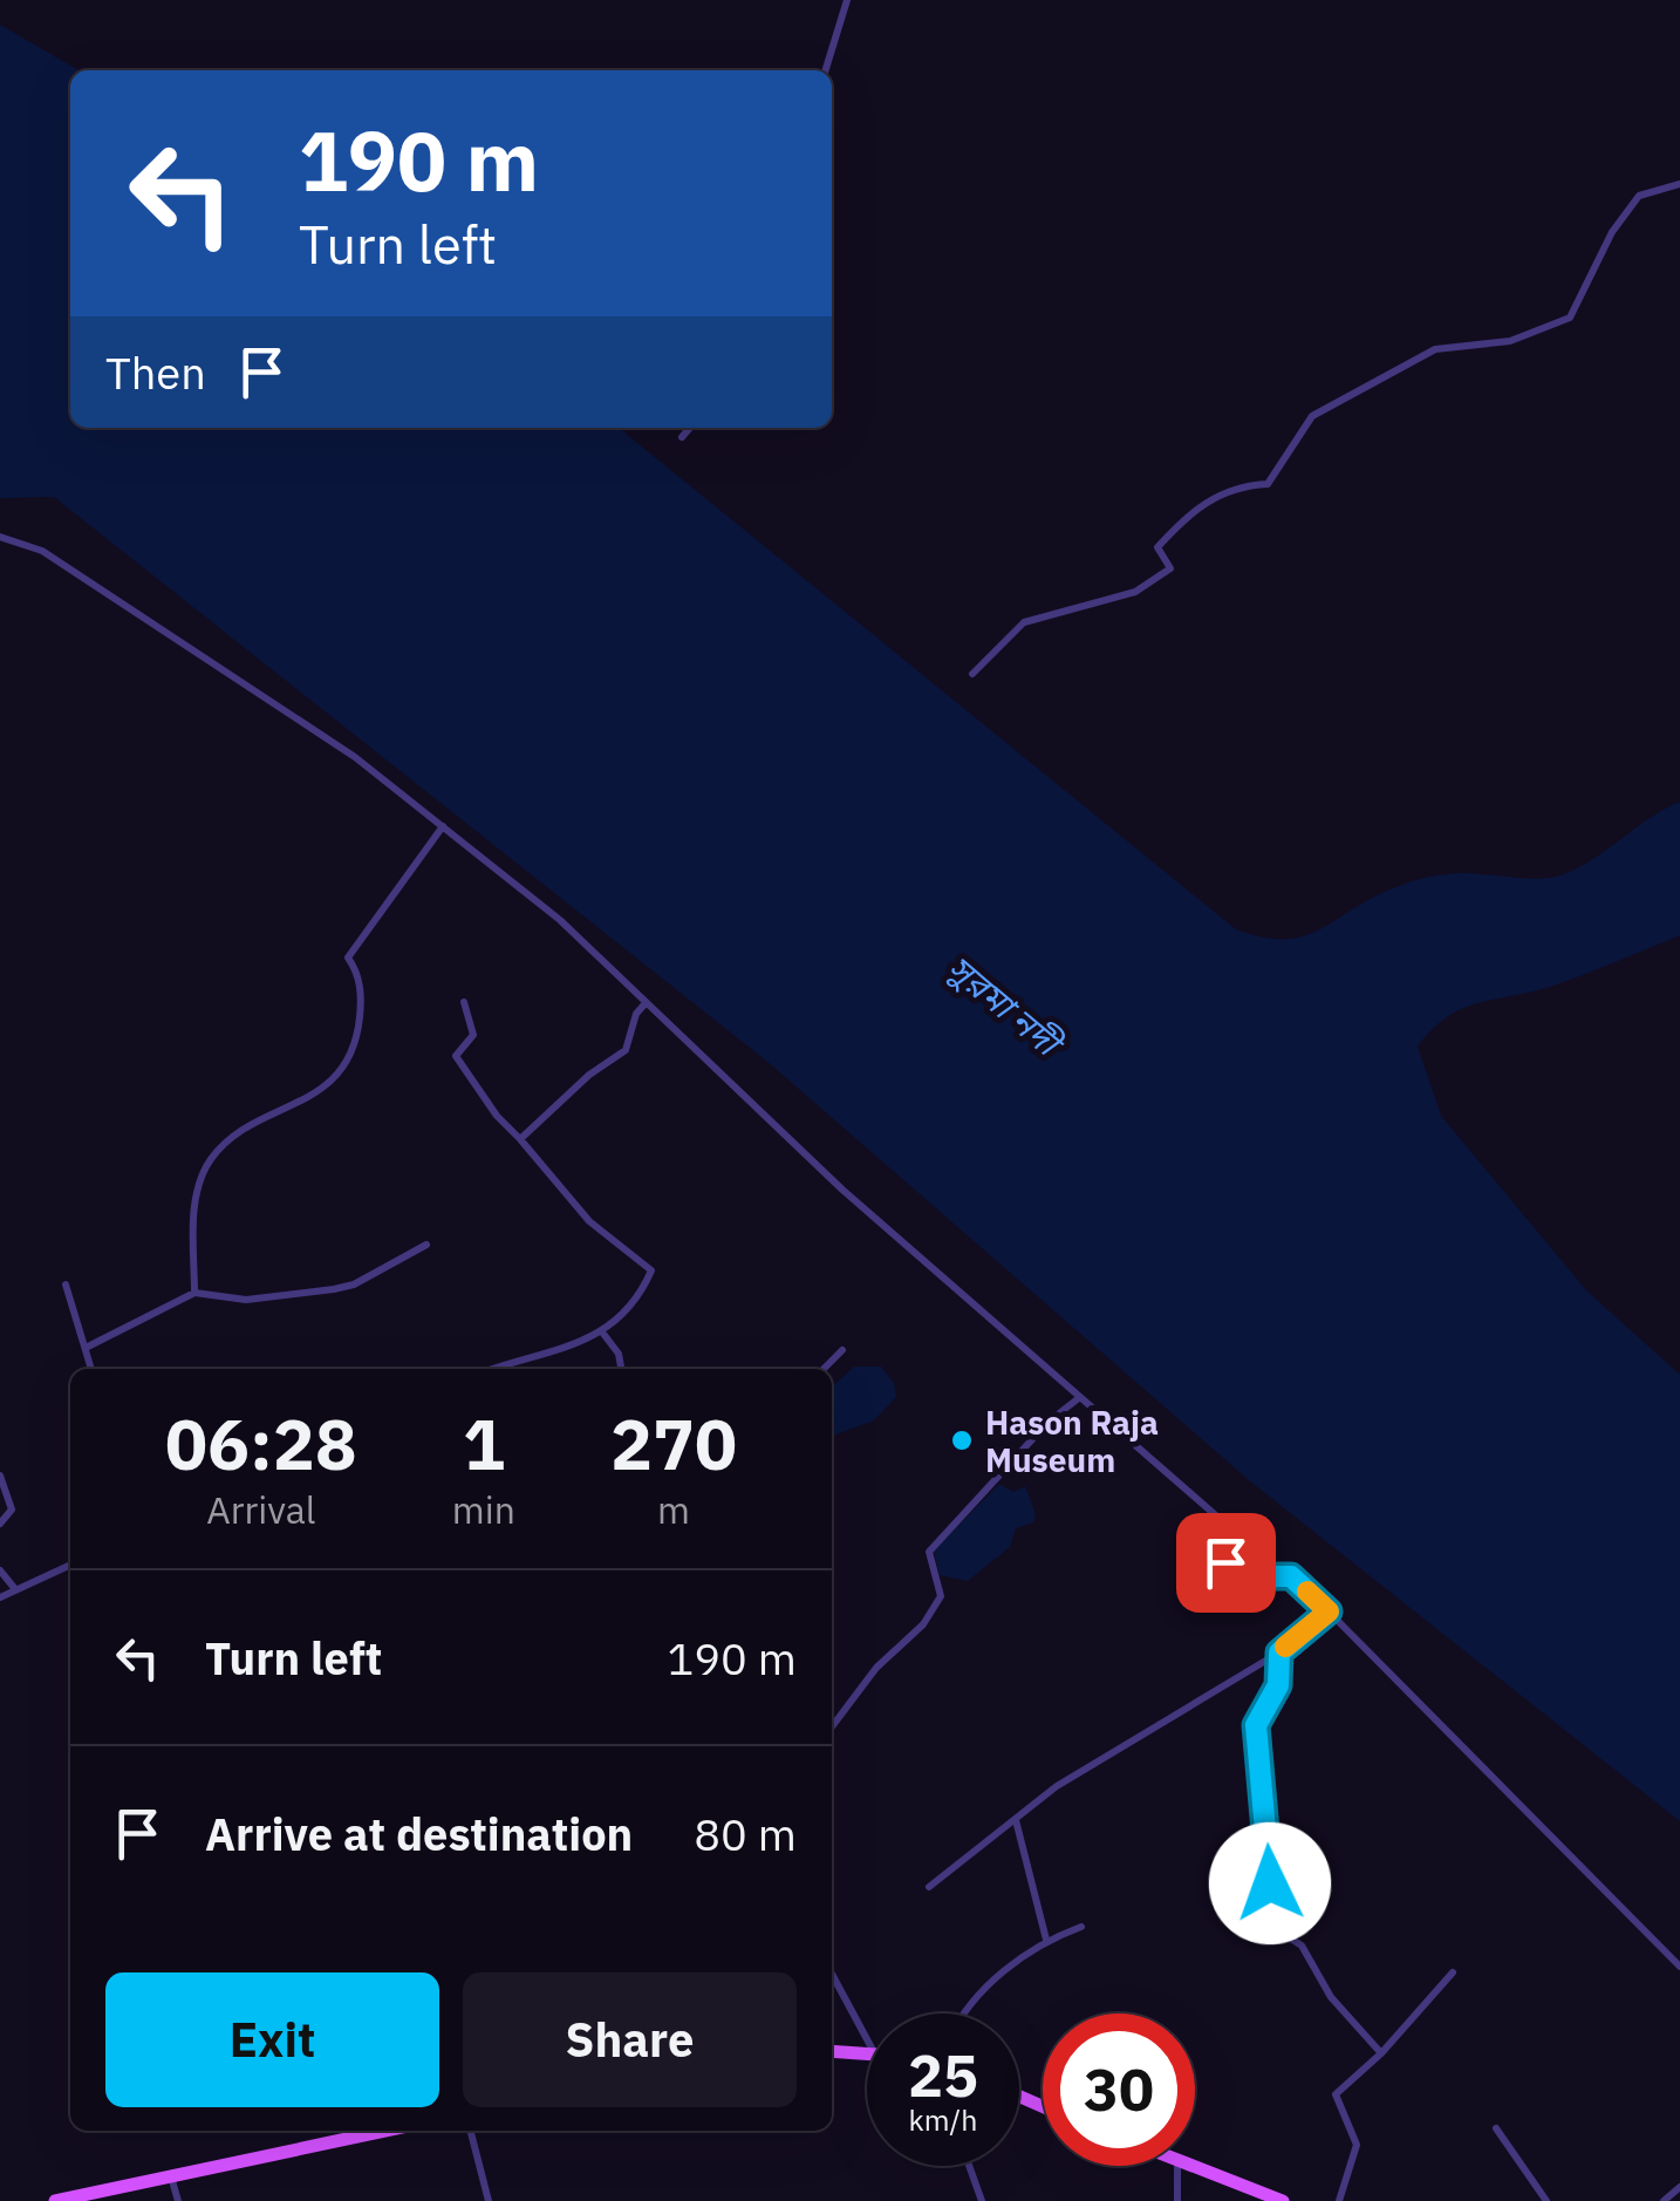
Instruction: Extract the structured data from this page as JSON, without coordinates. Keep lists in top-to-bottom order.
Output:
{
  "water": ["সুরমা নদী"],
  "places": ["Hason Raja Museum"],
  "page": {
    "turn": ["190 m", "Turn left"],
    "then": "Then",
    "eta": [
      "06:28",
      "Arrival",
      "1",
      "min",
      "270",
      "m"
    ],
    "list": [
      {
        "name": "Turn left",
        "value": "190 m"
      },
      {
        "name": "Arrive at destination",
        "value": "80 m"
      }
    ],
    "buttons": ["Exit", "Share"],
    "speed": "25 km/h",
    "limit": "30"
  }
}
